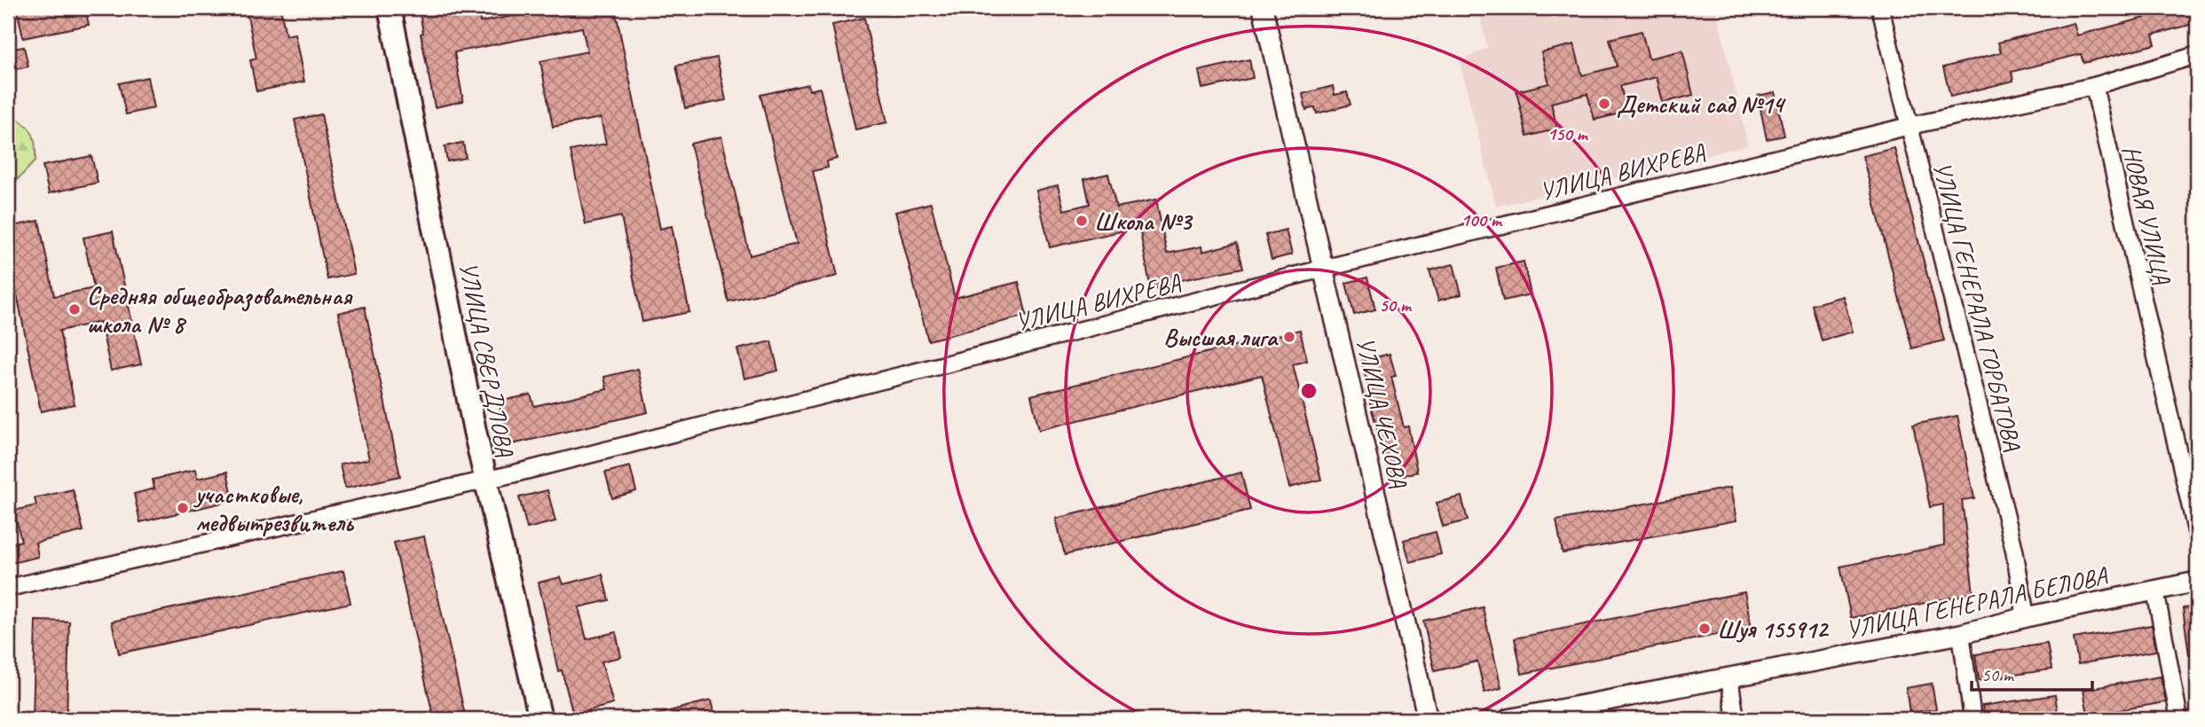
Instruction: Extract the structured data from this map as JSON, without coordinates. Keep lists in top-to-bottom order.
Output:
{
  "streets": {
    "main road": ["УЛИЦА СВЕРДЛОВА"],
    "street": [
      "УЛИЦА ВИХРЕВА",
      "НОВАЯ УЛИЦА",
      "УЛИЦА ГЕНЕРАЛА ГОРБАТОВА",
      "УЛИЦА ЧЕХОВА",
      "УЛИЦА ГЕНЕРАЛА БЕЛОВА"
    ]
  },
  "crossings": [
    ["УЛИЦА ВИХРЕВА", "НОВАЯ УЛИЦА"],
    ["УЛИЦА ВИХРЕВА", "УЛИЦА ГЕНЕРАЛА ГОРБАТОВА"],
    ["УЛИЦА ВИХРЕВА", "УЛИЦА СВЕРДЛОВА"],
    ["УЛИЦА ВИХРЕВА", "УЛИЦА ЧЕХОВА"],
    ["УЛИЦА ГЕНЕРАЛА ГОРБАТОВА", "УЛИЦА ГЕНЕРАЛА БЕЛОВА"]
  ],
  "places": [
    "Детский сад №14",
    "Школа №3",
    "Средняя общеобразовательная школа № 8",
    "Высшая лига",
    "участковые, медвытрезвитель",
    "Шуя 155912"
  ],
  "scale_bar": "50 m",
  "rings": ["150 m", "100 m", "50 m"]
}
